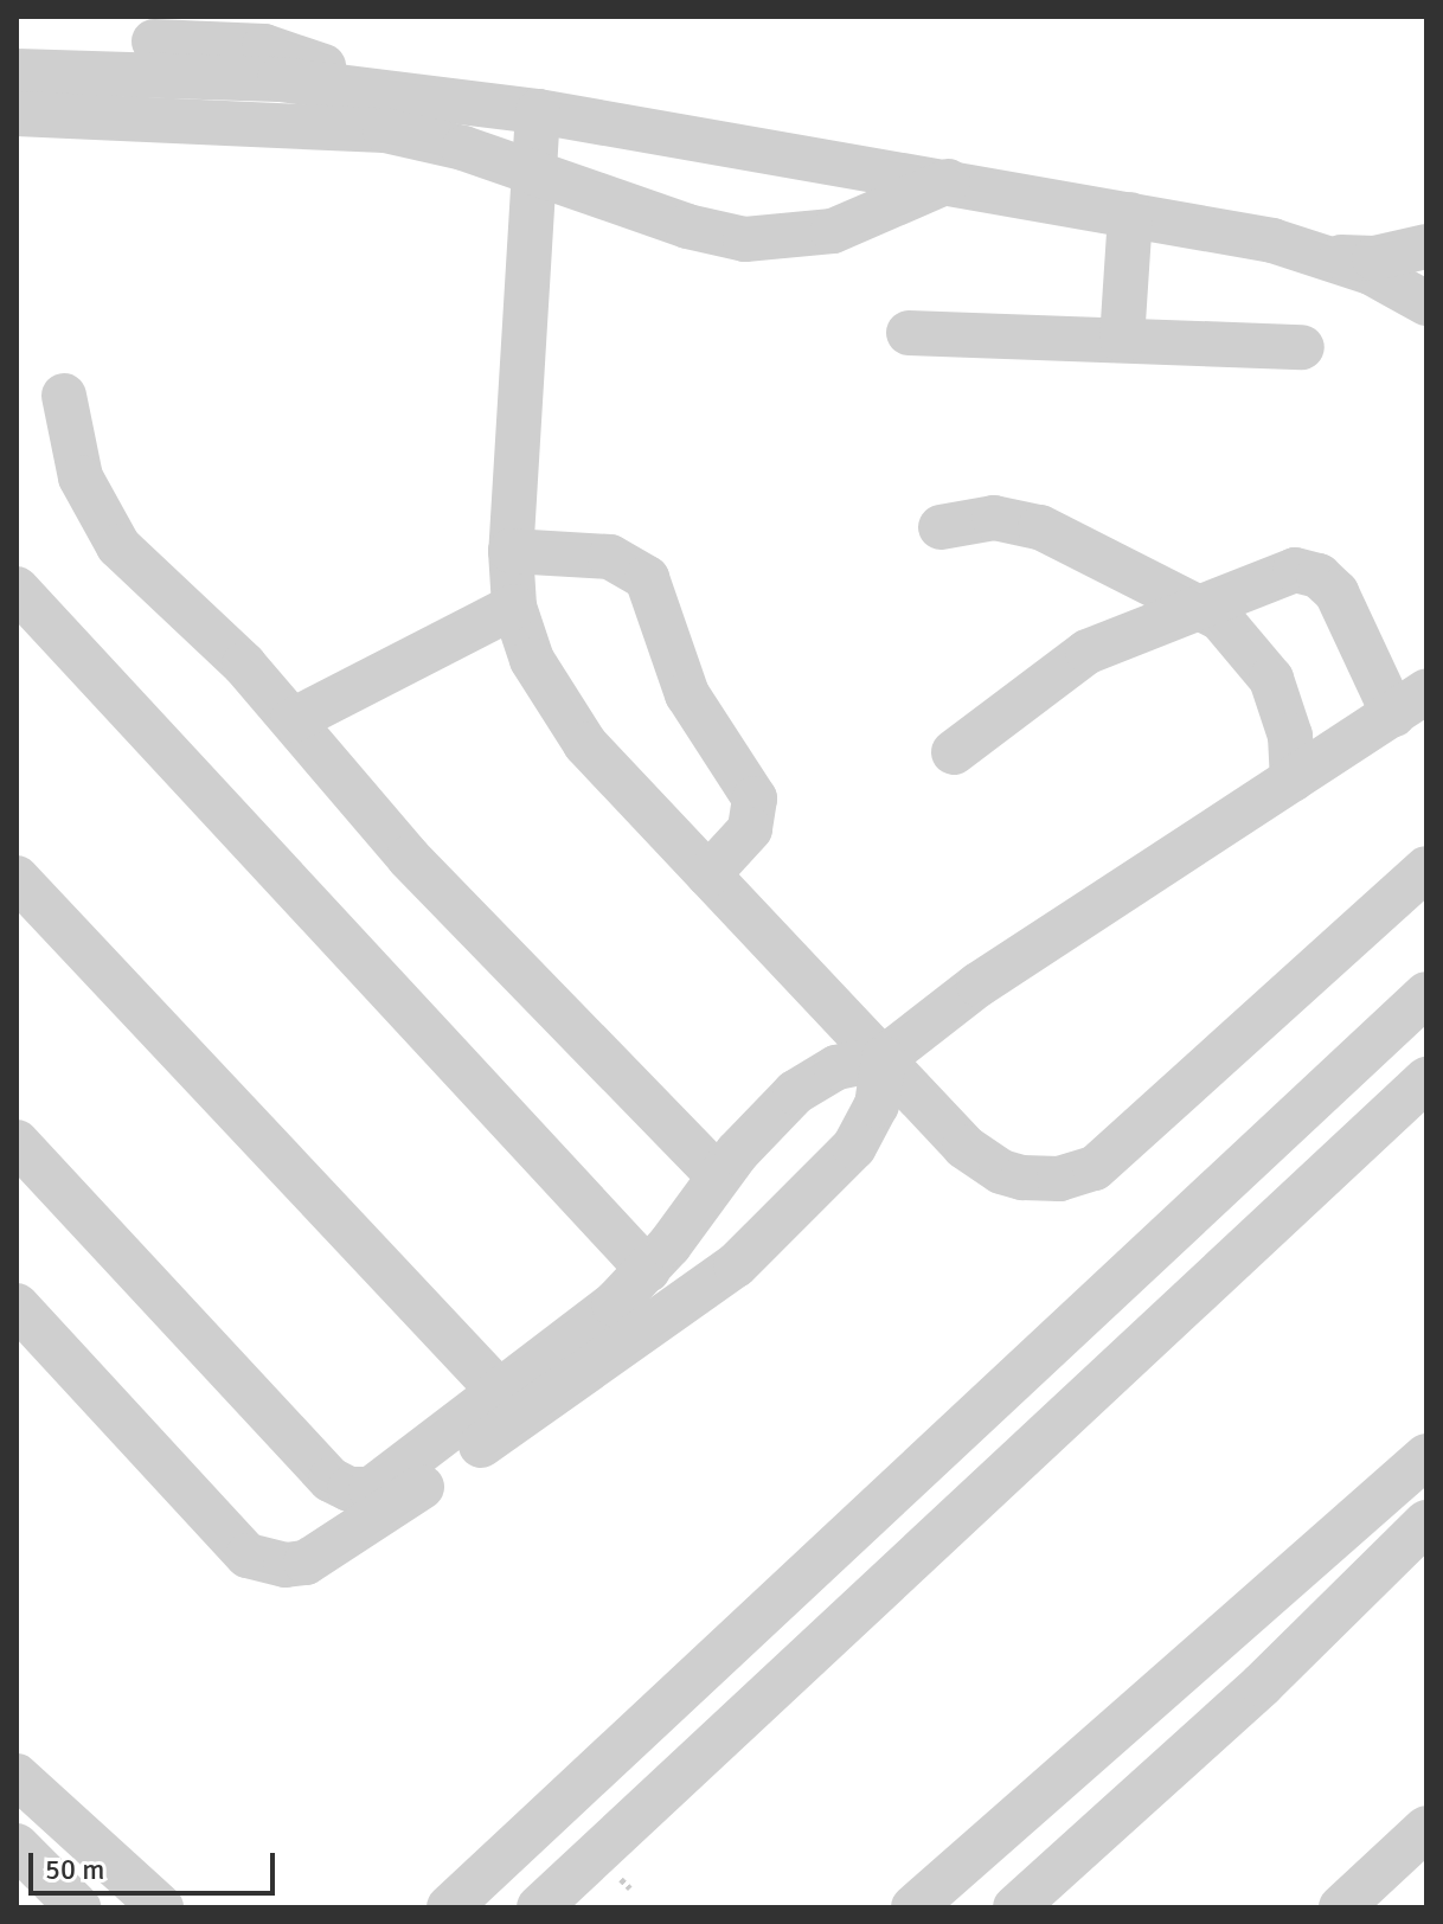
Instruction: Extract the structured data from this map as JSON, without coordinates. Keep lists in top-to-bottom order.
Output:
{
  "scale_bar": "50 m"
}
